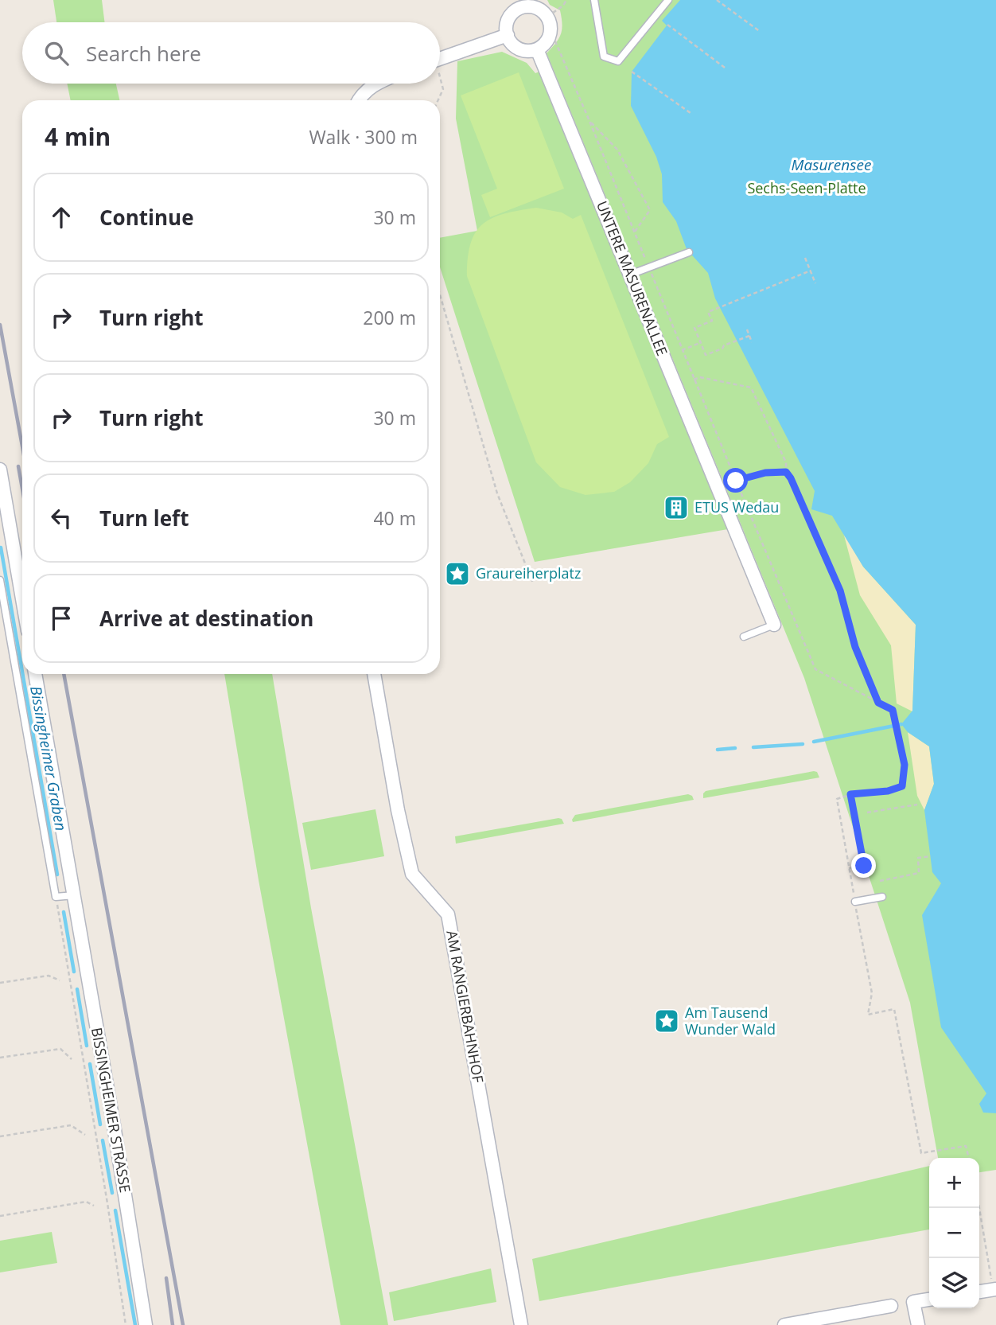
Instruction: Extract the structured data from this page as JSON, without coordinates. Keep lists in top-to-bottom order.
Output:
{
  "streets": {
    "street": ["UNTERE MASURENALLEE", "AM RANGIERBAHNHOF", "BISSINGHEIMER STRASSE"]
  },
  "water": ["Masurensee", "Bissingheimer Graben"],
  "parks": ["Sechs-Seen-Platte"],
  "places": {
    "building": ["ETUS Wedau"],
    "place": ["Graureiherplatz", "Am Tausend Wunder Wald"]
  },
  "page": {
    "search": "Search here",
    "heading": ["4 min", "Walk · 300 m"],
    "list": [
      ["Continue", "30 m"],
      ["Turn right", "200 m"],
      ["Turn right", "30 m"],
      ["Turn left", "40 m"],
      "Arrive at destination"
    ],
    "map_buttons": ["+", "−"]
  }
}
